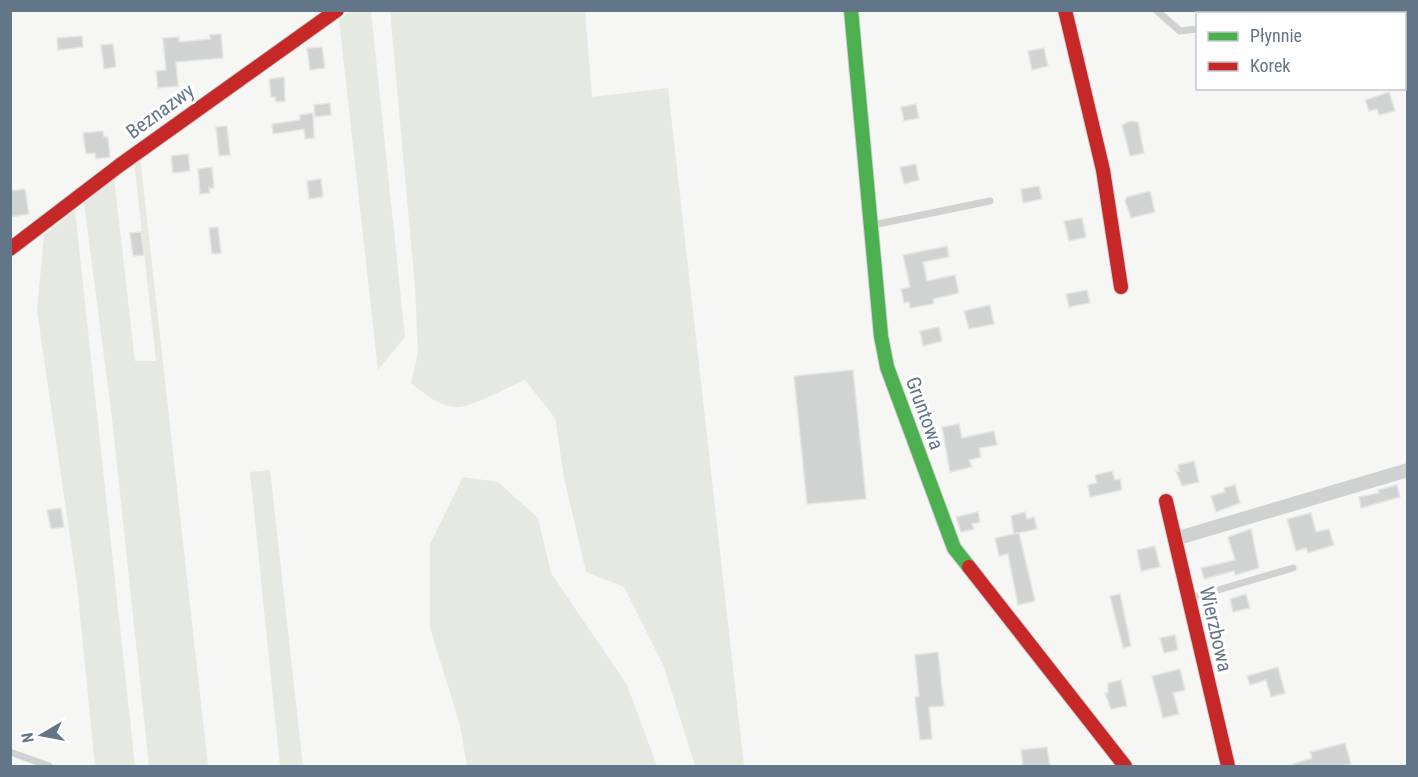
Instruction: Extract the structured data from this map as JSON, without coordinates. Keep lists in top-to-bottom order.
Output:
{
  "streets": {
    "street": ["Beznazwy", "Gruntowa", "Wierzbowa"]
  },
  "legend": ["Płynnie", "Korek"],
  "north": "left"
}
